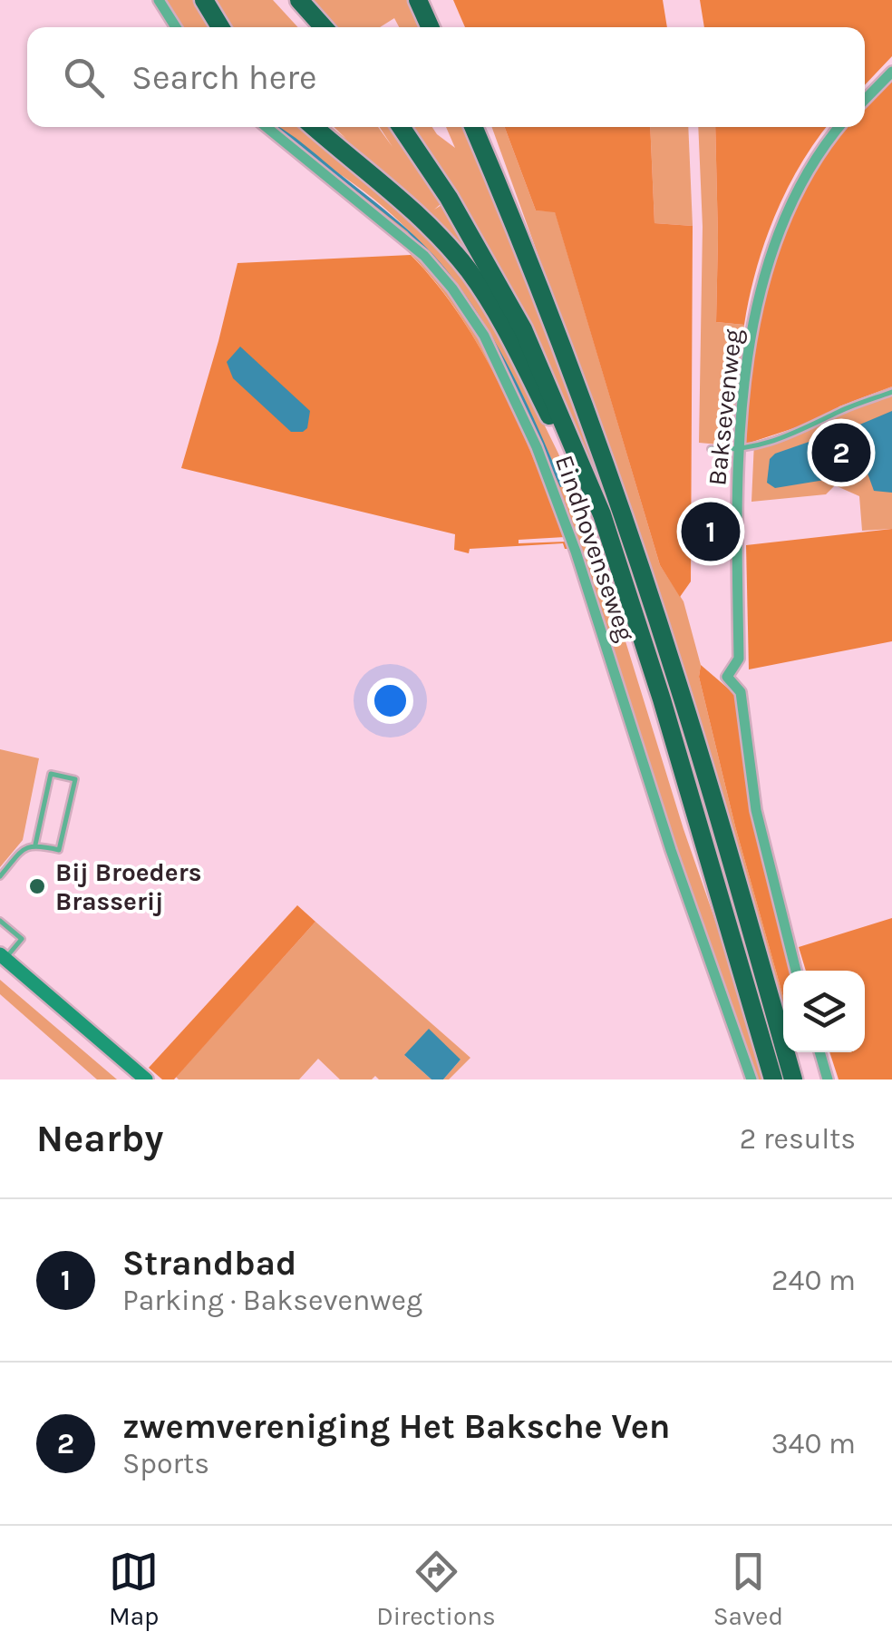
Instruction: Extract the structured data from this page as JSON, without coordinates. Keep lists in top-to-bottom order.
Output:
{
  "streets": {
    "street": ["Baksevenweg", "Eindhovenseweg"]
  },
  "places": ["Bij Broeders Brasserij"],
  "page": {
    "search": "Search here",
    "pins": ["2", "1"],
    "heading": ["Nearby", "2 results"],
    "list": [
      {
        "mark": "1",
        "name": "Strandbad",
        "note": "Parking · Baksevenweg",
        "value": "240 m"
      },
      {
        "mark": "2",
        "name": "zwemvereniging Het Baksche Ven",
        "note": "Sports",
        "value": "340 m"
      }
    ],
    "nav": ["Map", "Directions", "Saved"]
  }
}
